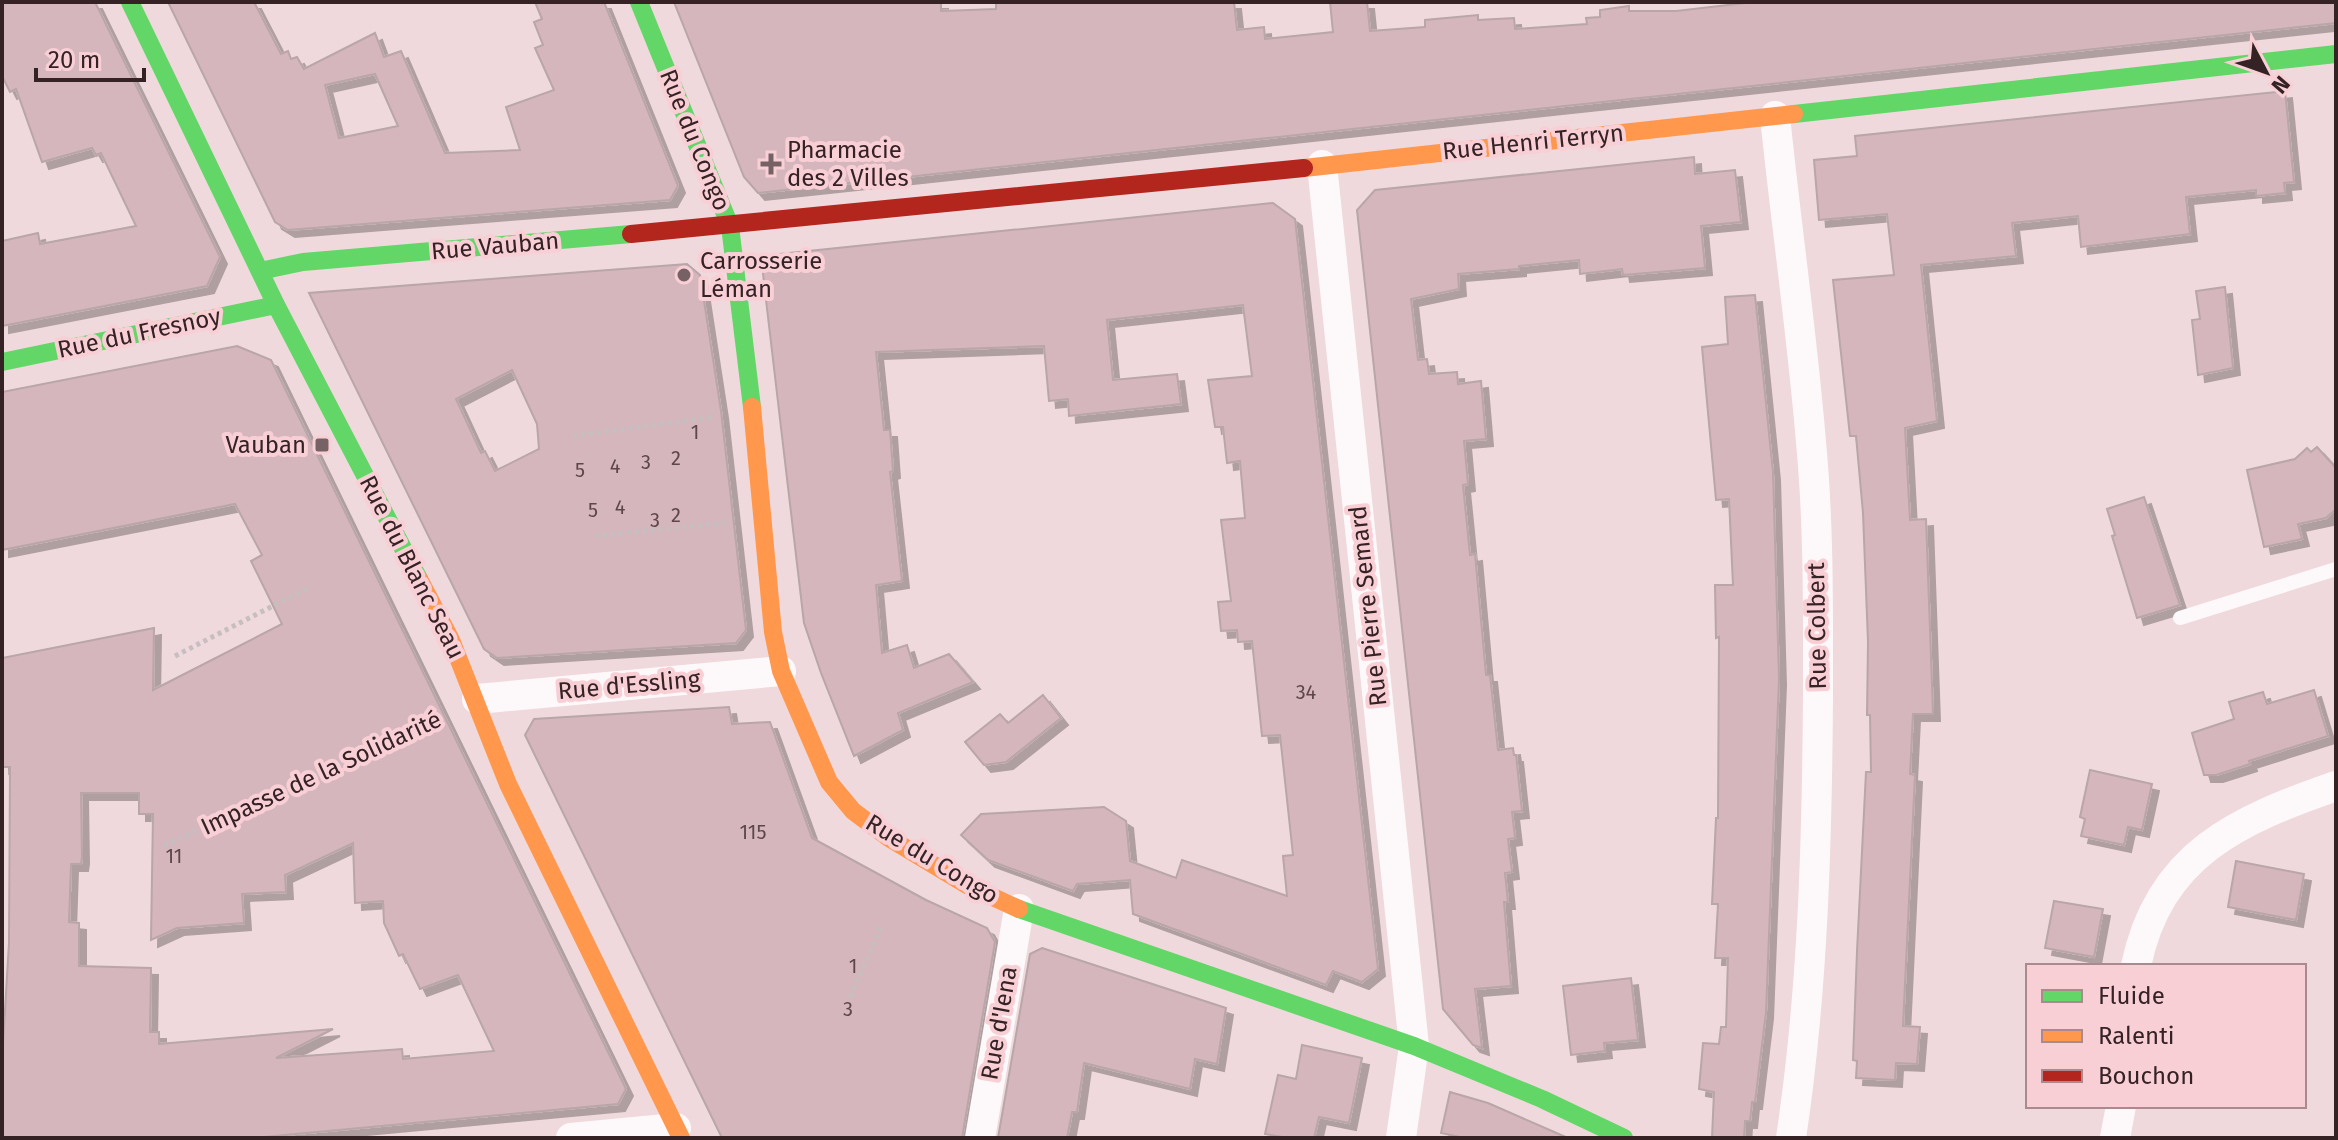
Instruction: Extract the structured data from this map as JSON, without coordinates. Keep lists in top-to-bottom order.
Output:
{
  "streets": {
    "street": [
      "Rue du Congo",
      "Rue Henri Terryn",
      "Rue Vauban",
      "Rue du Fresnoy",
      "Rue du Blanc Seau",
      "Rue Pierre Semard",
      "Rue Colbert",
      "Rue d'Essling",
      "Rue d'Iena"
    ],
    "path": ["Impasse de la Solidarité"]
  },
  "crossings": [
    ["Rue du Congo", "Rue Henri Terryn"],
    ["Rue du Congo", "Rue Vauban"],
    ["Rue du Congo", "Rue Pierre Semard"],
    ["Rue du Congo", "Rue d'Essling"],
    ["Rue du Congo", "Rue d'Iena"],
    ["Rue Henri Terryn", "Rue Vauban"],
    ["Rue Henri Terryn", "Rue Pierre Semard"],
    ["Rue Henri Terryn", "Rue Colbert"],
    ["Rue Vauban", "Rue du Blanc Seau"],
    ["Rue du Fresnoy", "Rue du Blanc Seau"],
    ["Rue du Blanc Seau", "Rue d'Essling"],
    ["Rue du Blanc Seau", "Impasse de la Solidarité"],
    ["Rue d'Essling", "Impasse de la Solidarité"]
  ],
  "places": {
    "health": ["Pharmacie des 2 Villes"],
    "other": ["Carrosserie Léman"],
    "transit": ["Vauban"]
  },
  "house_numbers": [
    "1",
    "2",
    "3",
    "4",
    "5",
    "4",
    "5",
    "2",
    "3",
    "34",
    "115",
    "11",
    "1",
    "3"
  ],
  "legend": ["Fluide", "Ralenti", "Bouchon"],
  "scale_bar": "20 m",
  "north": "bottom right"
}
